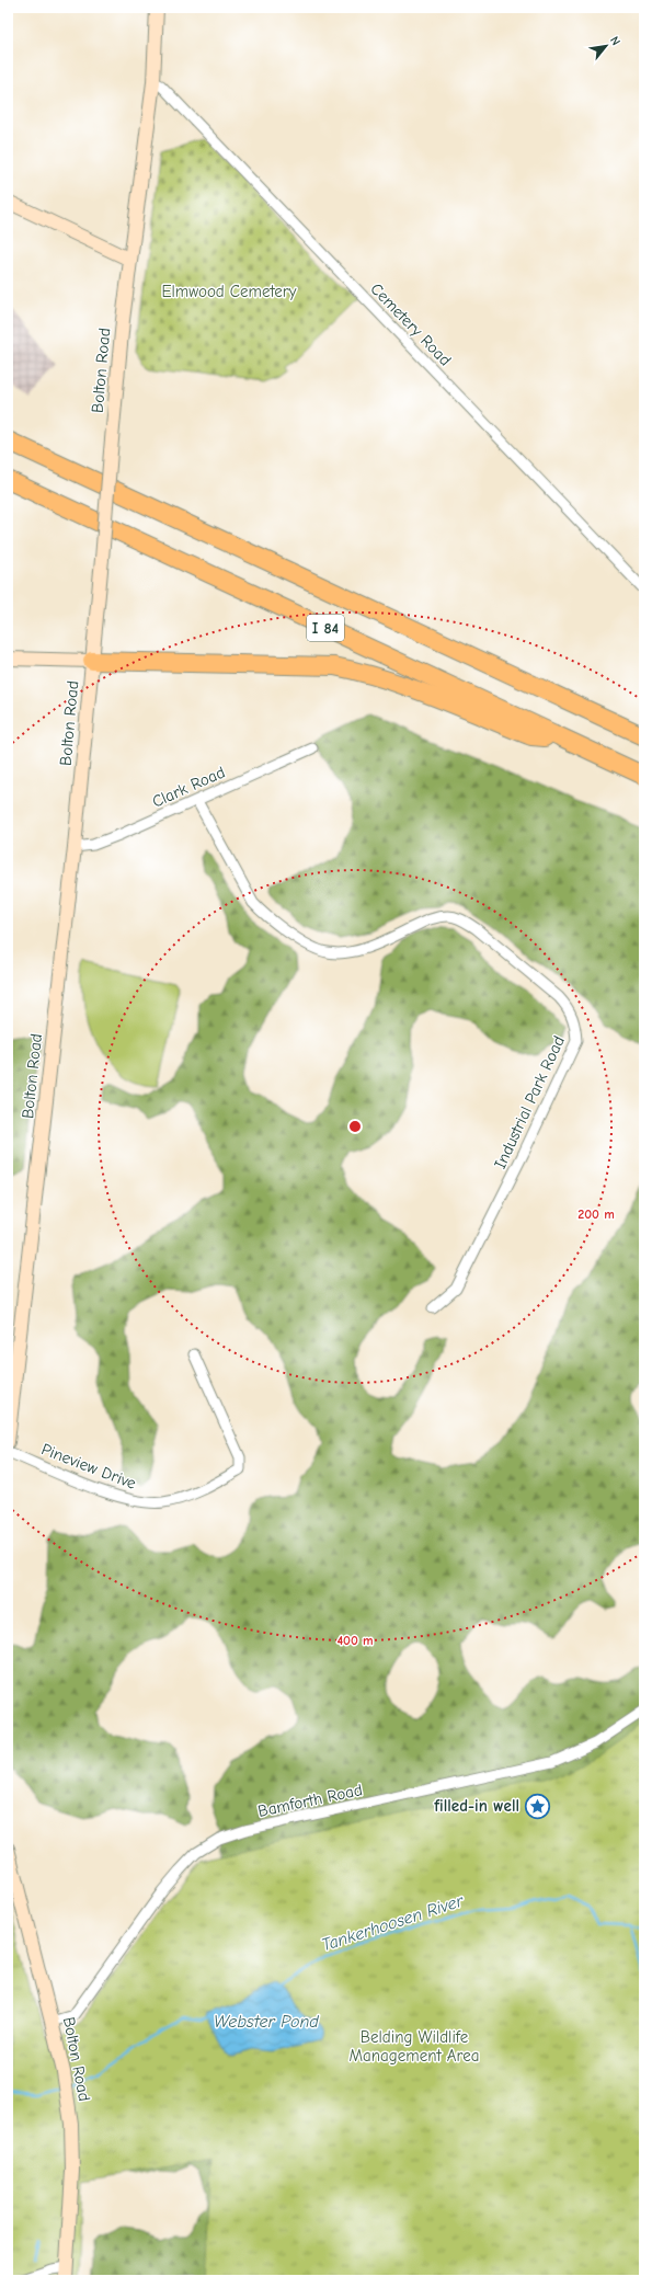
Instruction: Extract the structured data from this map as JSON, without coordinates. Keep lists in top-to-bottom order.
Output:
{
  "streets": {
    "highway": ["I 84"],
    "street": [
      "Cemetery Road",
      "Bolton Road",
      "Clark Road",
      "Industrial Park Road",
      "Pineview Drive",
      "Bamforth Road"
    ]
  },
  "crossings": [
    ["Cemetery Road", "Bolton Road"],
    ["Bolton Road", "Clark Road"],
    ["Bolton Road", "Bamforth Road"],
    ["Clark Road", "Industrial Park Road"]
  ],
  "water": ["Tankerhoosen River", "Webster Pond"],
  "parks": ["Elmwood Cemetery", "Belding Wildlife Management Area"],
  "places": {
    "place": ["filled-in well"]
  },
  "north": "top right",
  "rings": ["200 m", "400 m"]
}
